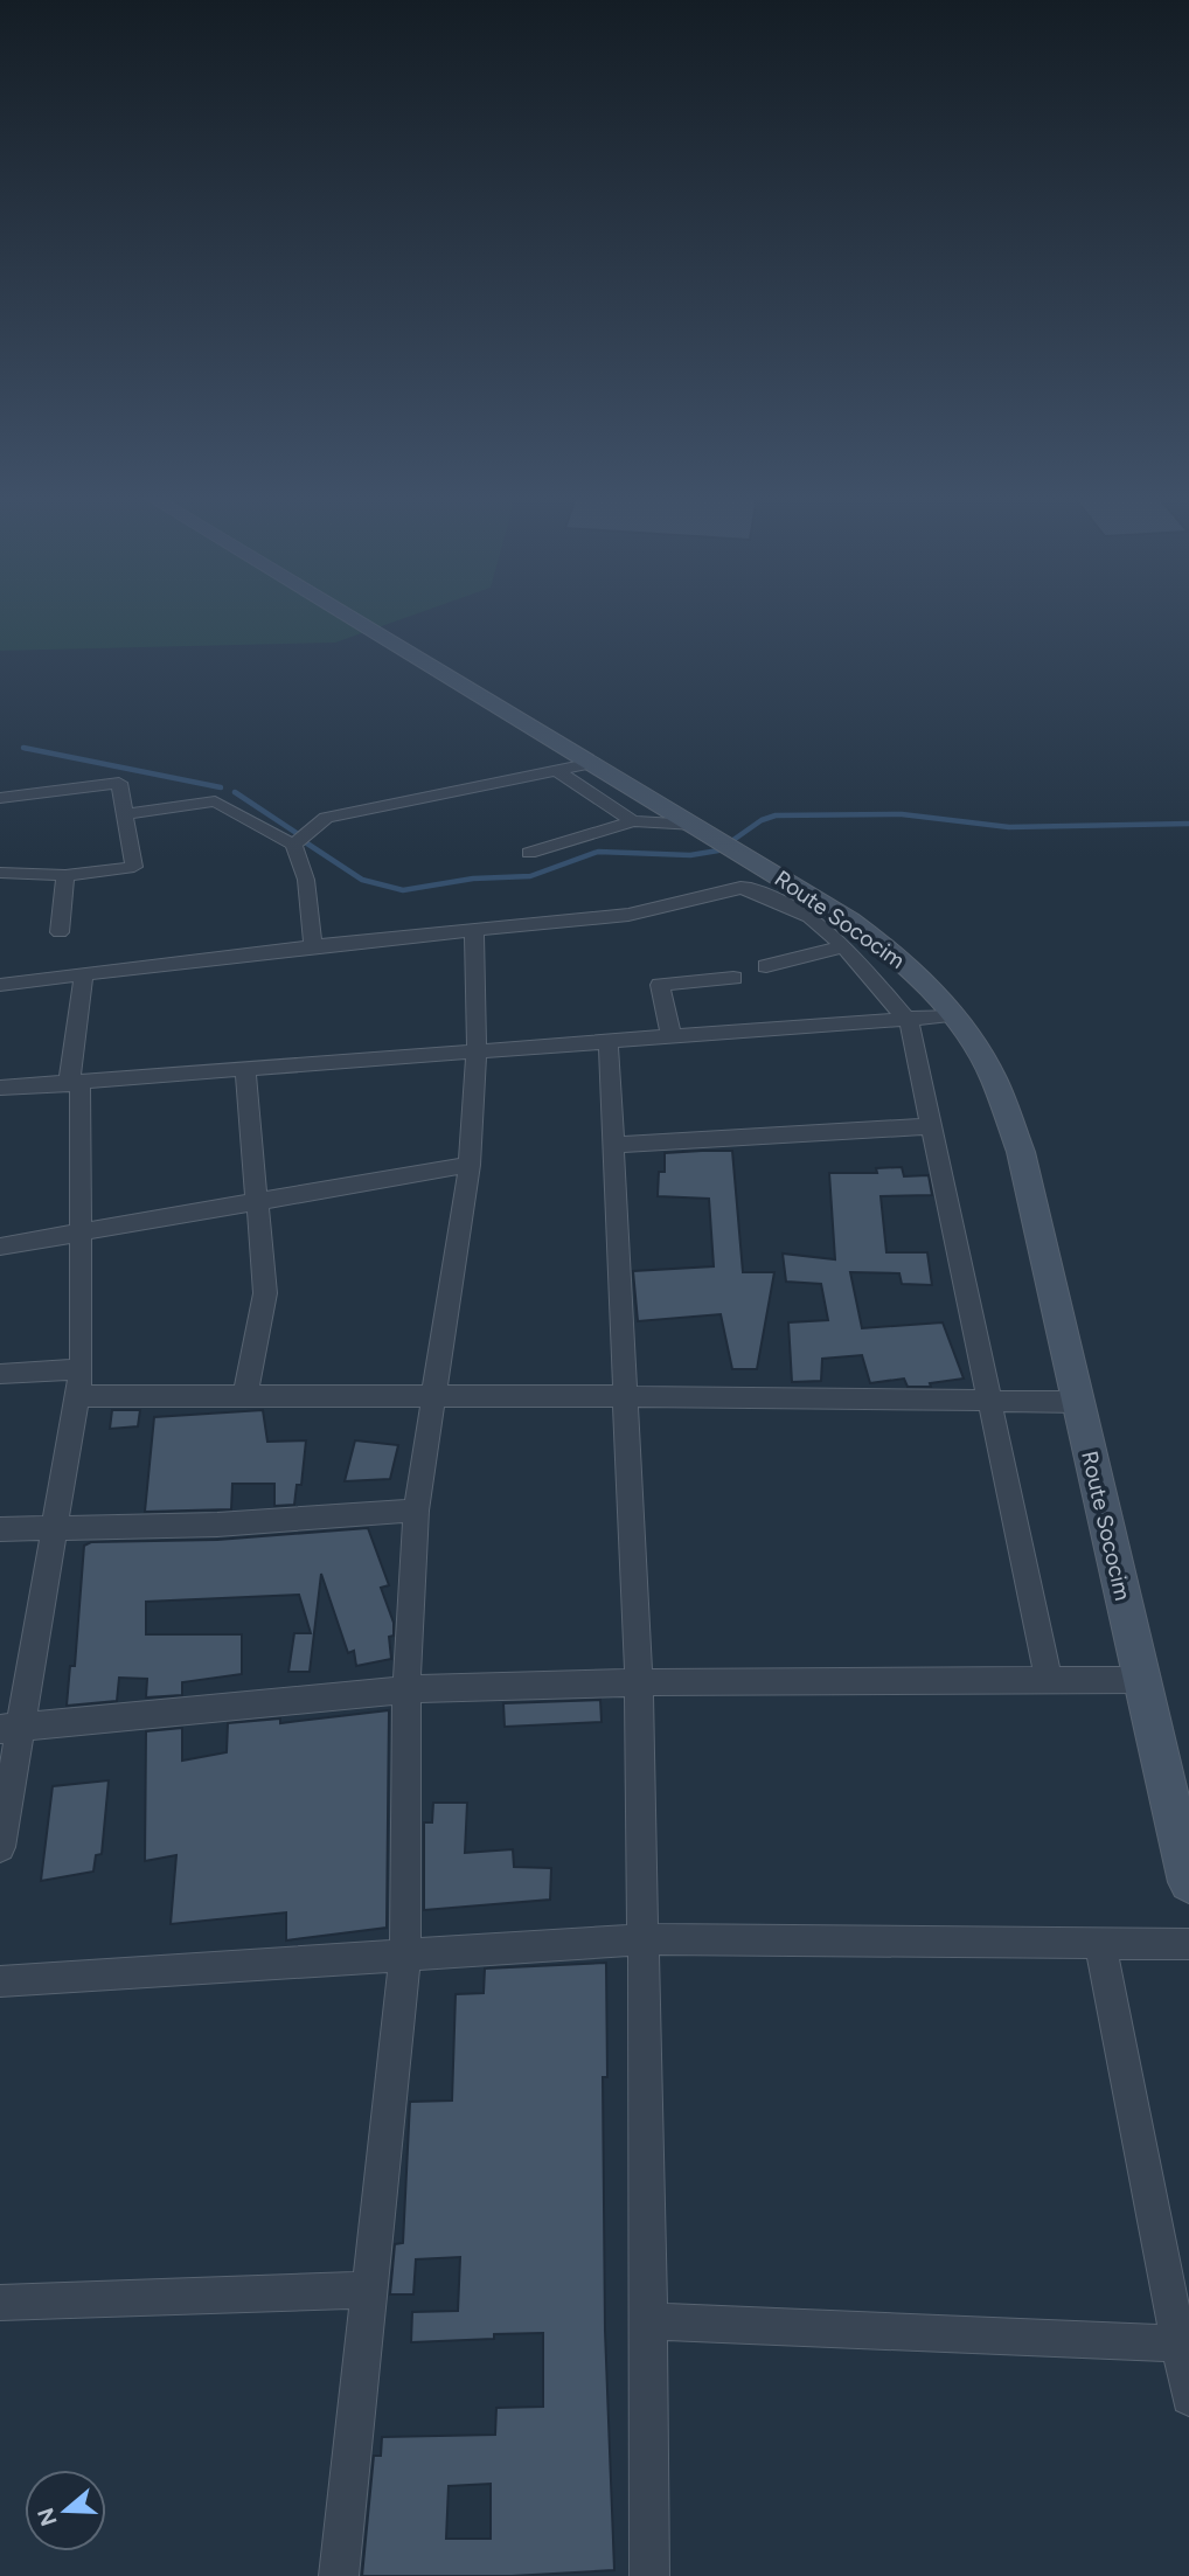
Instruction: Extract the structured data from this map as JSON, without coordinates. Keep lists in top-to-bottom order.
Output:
{
  "streets": {
    "street": ["Route Sococim"]
  },
  "north": "left"
}
